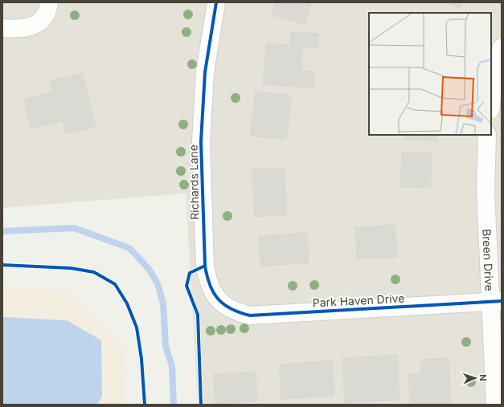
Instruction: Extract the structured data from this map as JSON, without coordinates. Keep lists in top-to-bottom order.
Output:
{
  "streets": {
    "street": ["Richards Lane", "Breen Drive", "Park Haven Drive"]
  },
  "crossings": [
    ["Richards Lane", "Park Haven Drive"],
    ["Breen Drive", "Park Haven Drive"]
  ],
  "north": "right"
}
